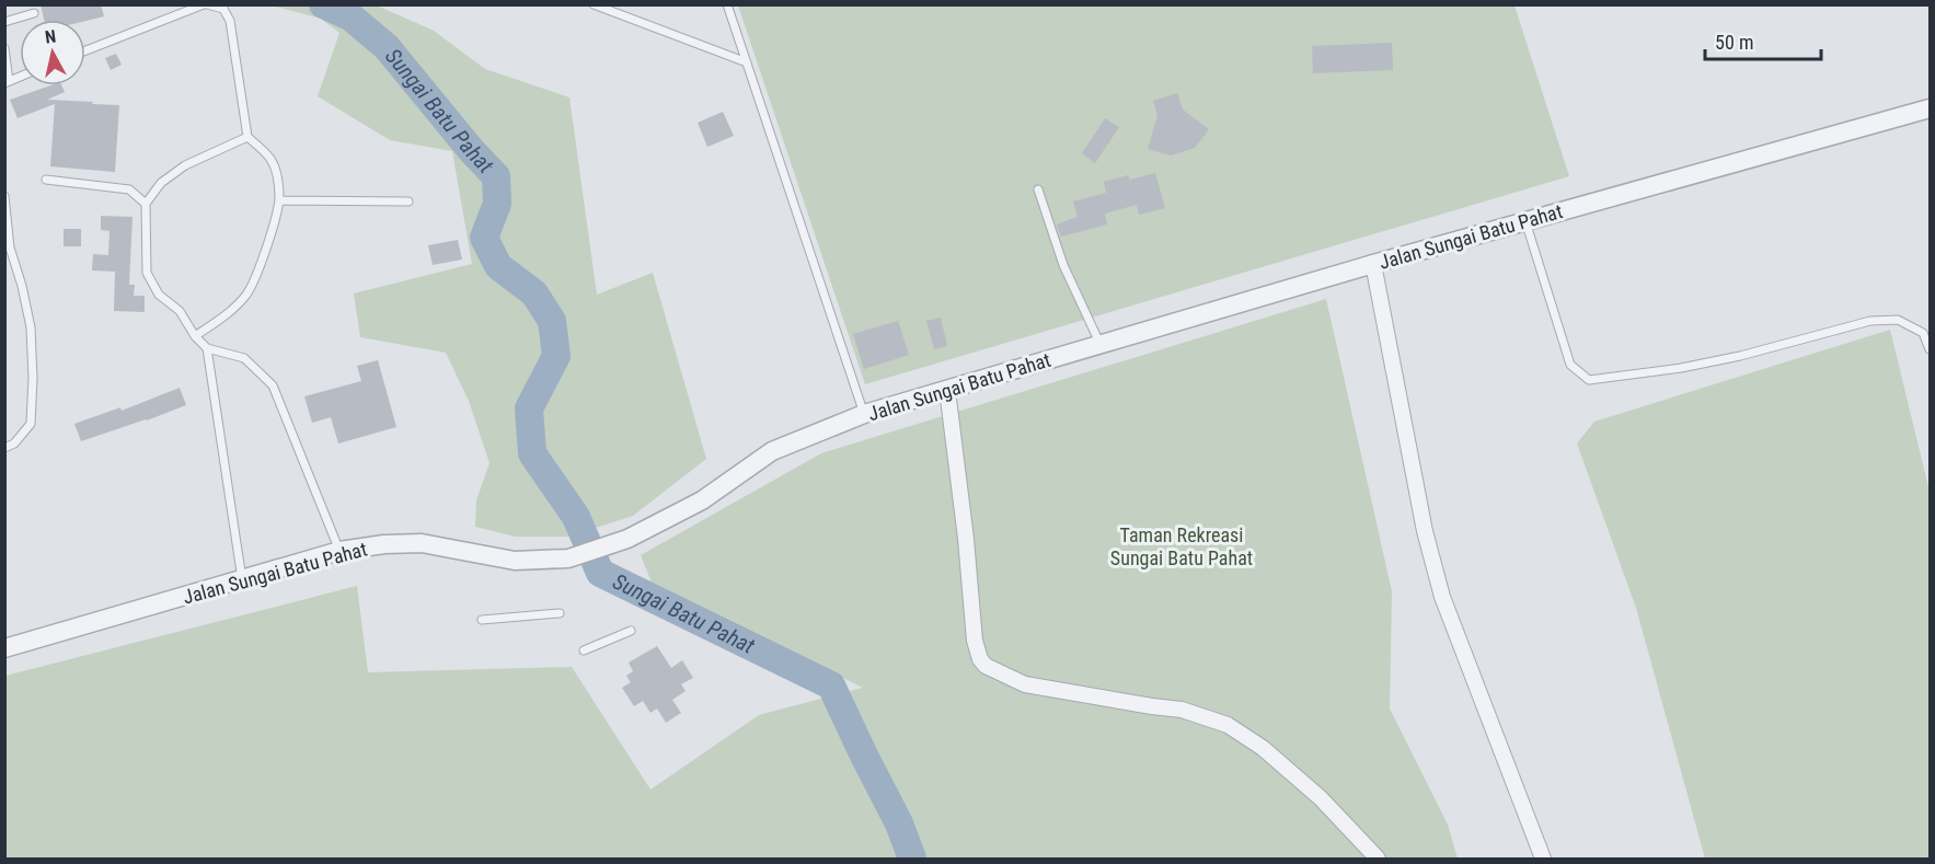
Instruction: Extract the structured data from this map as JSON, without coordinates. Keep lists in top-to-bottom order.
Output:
{
  "streets": {
    "street": ["Jalan Sungai Batu Pahat"]
  },
  "water": ["Sungai Batu Pahat"],
  "parks": ["Taman Rekreasi Sungai Batu Pahat"],
  "scale_bar": "50 m",
  "north": "top"
}
